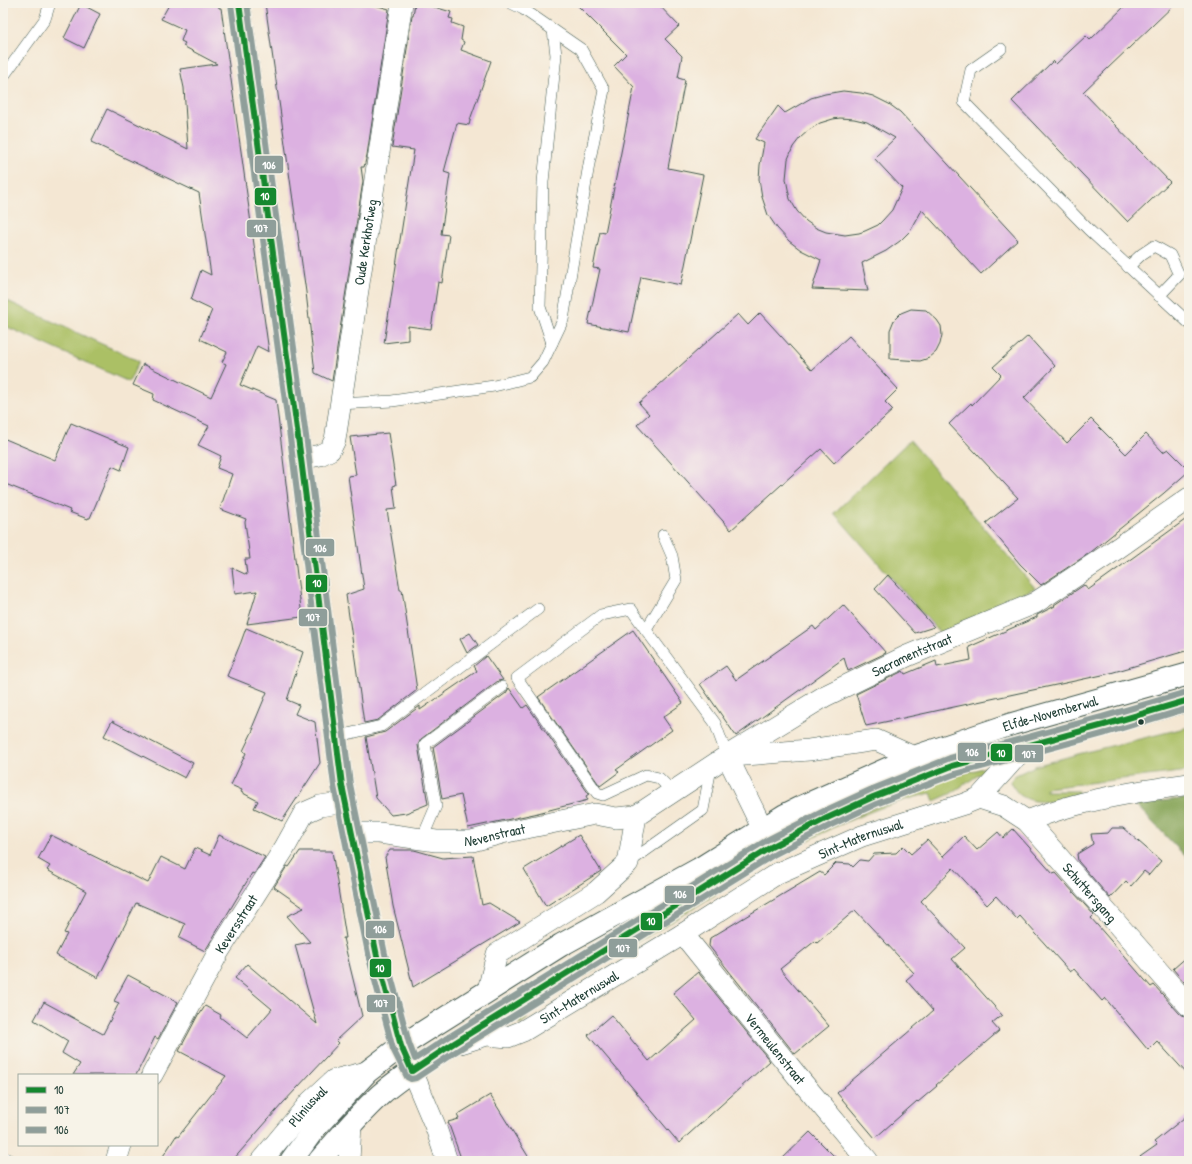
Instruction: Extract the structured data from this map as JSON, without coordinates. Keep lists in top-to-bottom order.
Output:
{
  "streets": {
    "main road": ["Elfde-Novemberwal", "Sint-Maternuswal", "Pliniuswal"],
    "street": [
      "Oude Kerkhofweg",
      "Sacramentstraat",
      "Nevenstraat",
      "Schuttersgang",
      "Keversstraat",
      "Vermeulenstraat"
    ]
  },
  "crossings": [
    ["Sacramentstraat", "Nevenstraat"],
    ["Elfde-Novemberwal", "Sint-Maternuswal"],
    ["Sint-Maternuswal", "Schuttersgang"],
    ["Sint-Maternuswal", "Vermeulenstraat"],
    ["Sint-Maternuswal", "Pliniuswal"]
  ],
  "lines": ["transit line 10", "transit line 106", "transit line 107"],
  "legend": ["10", "107", "106"]
}
